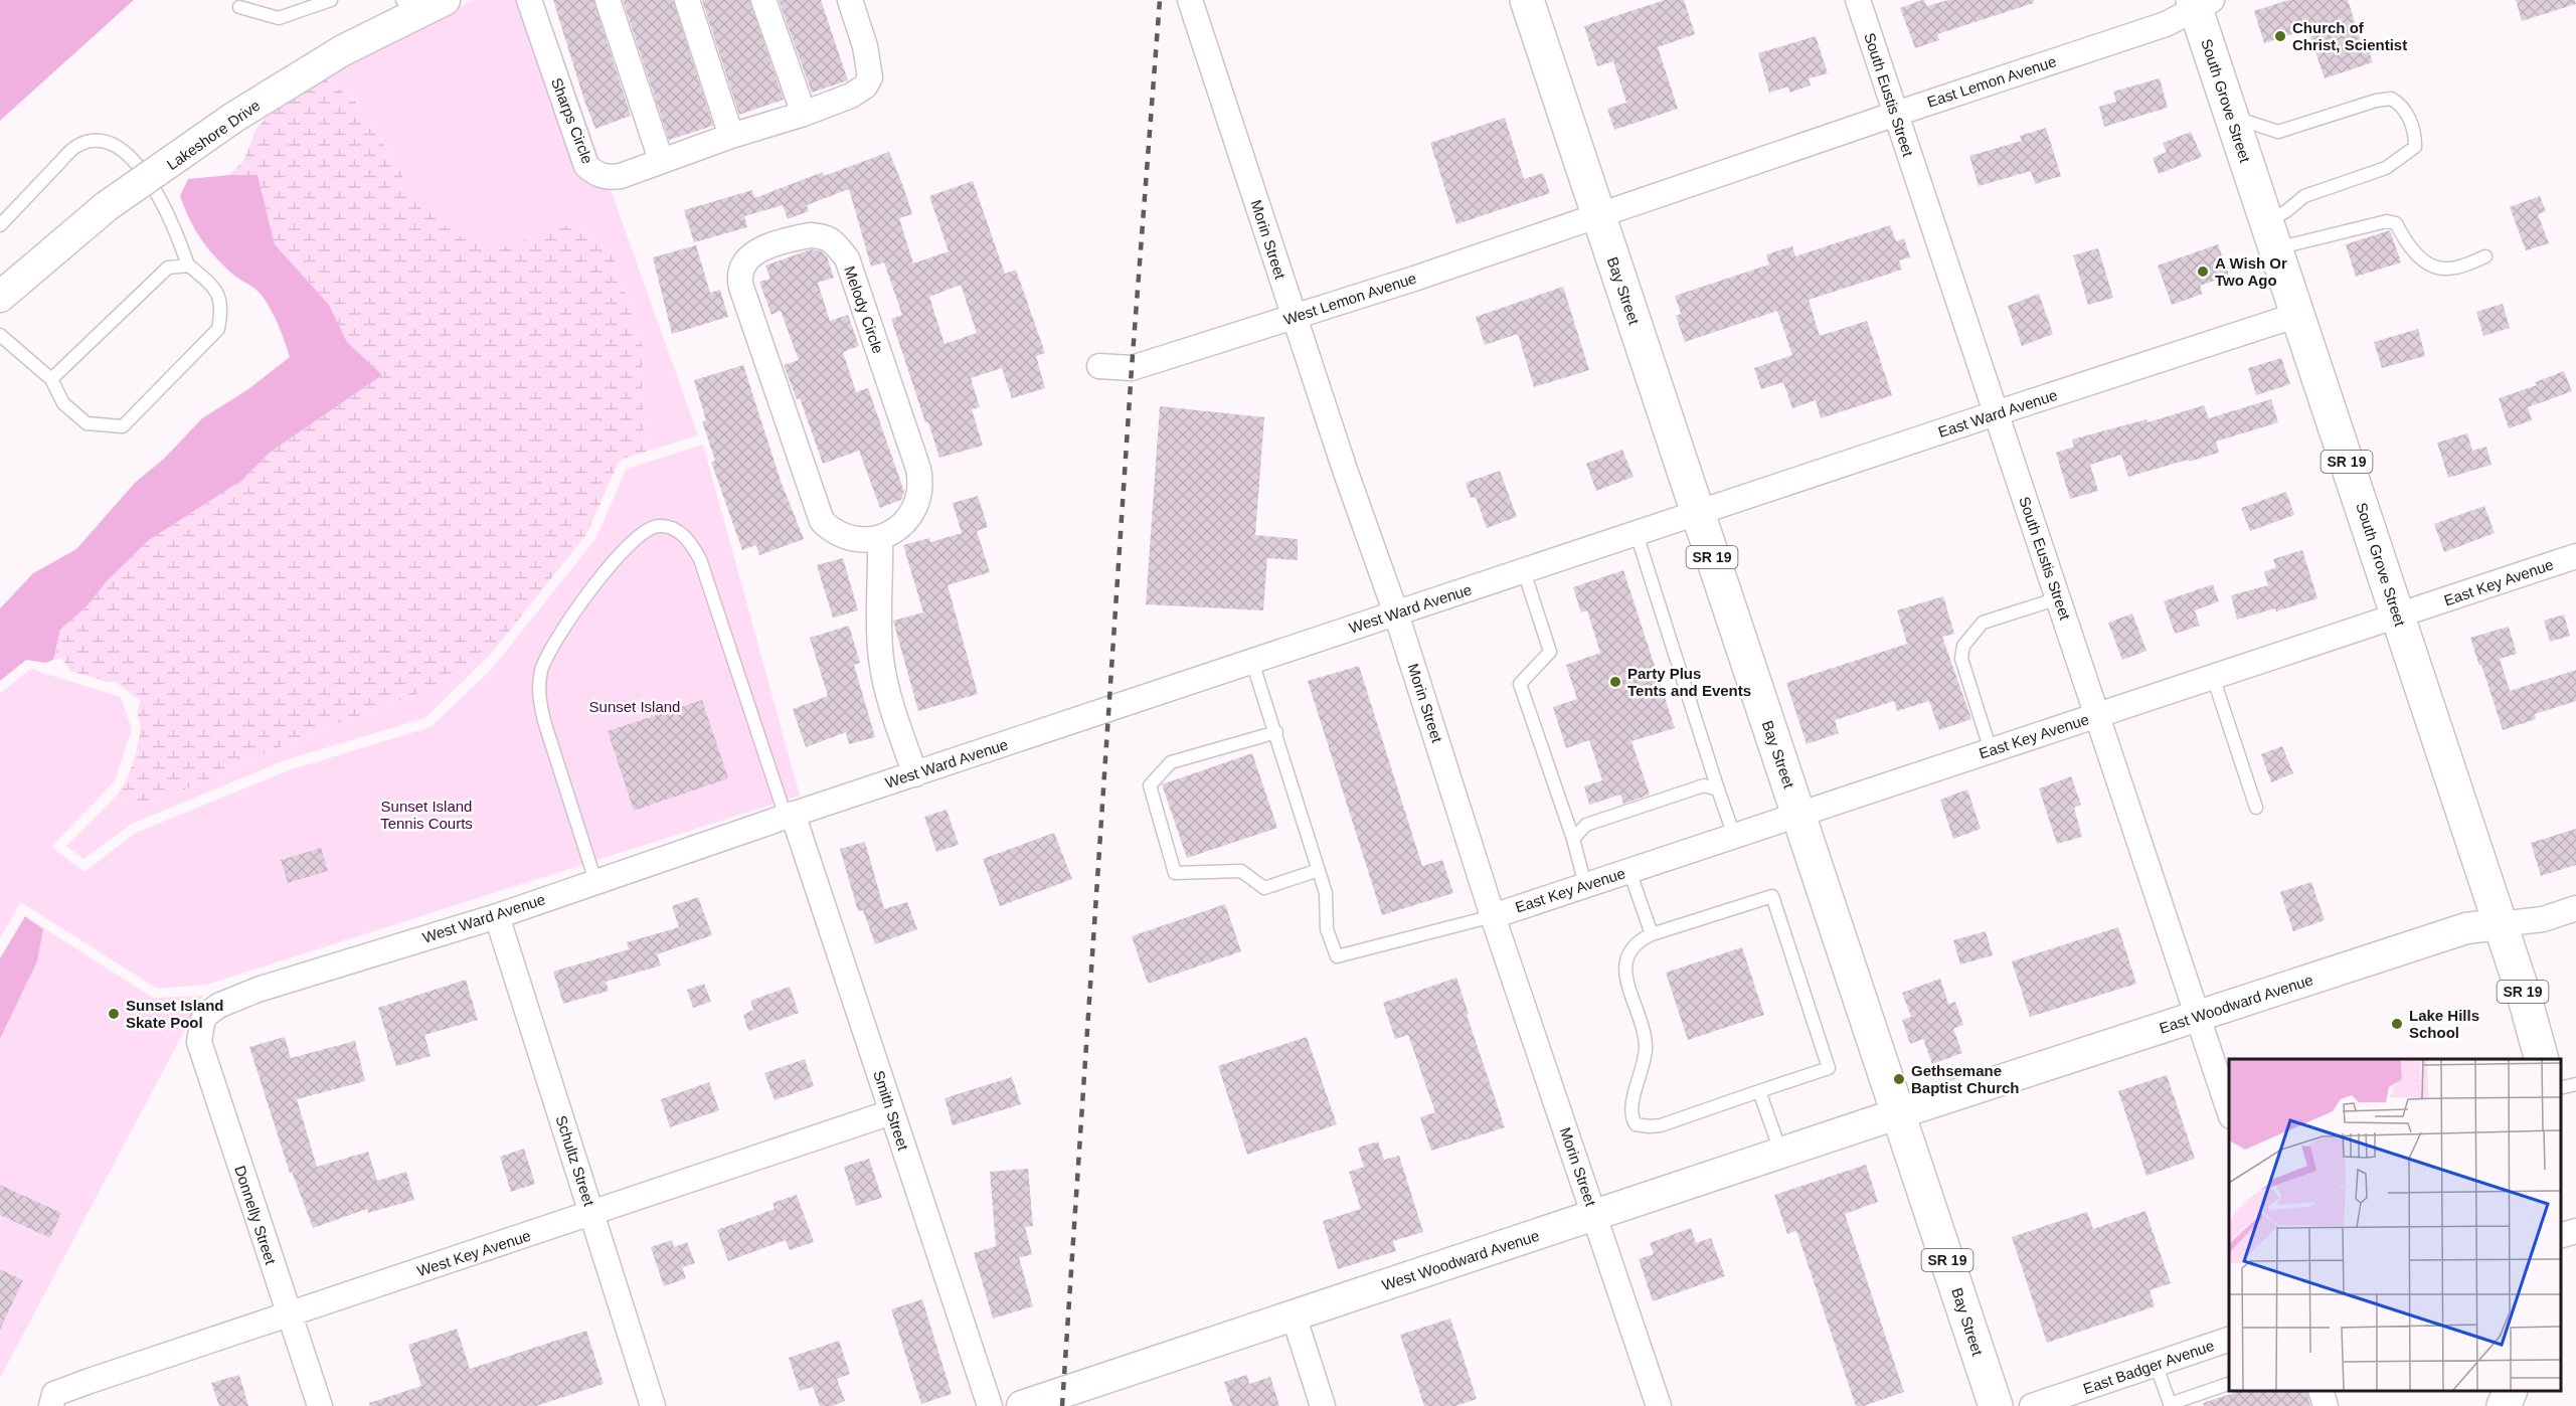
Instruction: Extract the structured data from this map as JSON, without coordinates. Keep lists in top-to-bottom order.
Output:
{
  "streets": {
    "main road": ["South Grove Street", "Bay Street", "SR 19"],
    "street": [
      "East Lemon Avenue",
      "South Eustis Street",
      "Sharps Circle",
      "Lakeshore Drive",
      "Morin Street",
      "West Lemon Avenue",
      "Melody Circle",
      "East Ward Avenue",
      "East Key Avenue",
      "West Ward Avenue",
      "East Woodward Avenue",
      "Smith Street",
      "Schultz Street",
      "Donnelly Street",
      "West Key Avenue",
      "West Woodward Avenue",
      "East Badger Avenue"
    ]
  },
  "crossings": [
    ["East Lemon Avenue", "South Eustis Street"],
    ["East Lemon Avenue", "South Grove Street"],
    ["East Lemon Avenue", "Bay Street"],
    ["East Lemon Avenue", "West Lemon Avenue"],
    ["South Eustis Street", "East Ward Avenue"],
    ["South Eustis Street", "East Key Avenue"],
    ["South Eustis Street", "East Woodward Avenue"],
    ["South Grove Street", "East Ward Avenue"],
    ["South Grove Street", "East Key Avenue"],
    ["South Grove Street", "East Woodward Avenue"],
    ["Morin Street", "West Lemon Avenue"],
    ["Morin Street", "East Key Avenue"],
    ["Morin Street", "West Ward Avenue"],
    ["Morin Street", "West Woodward Avenue"],
    ["Bay Street", "West Lemon Avenue"],
    ["Bay Street", "East Ward Avenue"],
    ["Bay Street", "East Key Avenue"],
    ["Bay Street", "West Ward Avenue"],
    ["Bay Street", "East Woodward Avenue"],
    ["Bay Street", "West Woodward Avenue"],
    ["East Ward Avenue", "West Ward Avenue"],
    ["West Ward Avenue", "Smith Street"],
    ["West Ward Avenue", "Schultz Street"],
    ["West Ward Avenue", "Donnelly Street"],
    ["East Woodward Avenue", "West Woodward Avenue"],
    ["Smith Street", "West Key Avenue"],
    ["Schultz Street", "West Key Avenue"],
    ["Donnelly Street", "West Key Avenue"]
  ],
  "parks": ["Sunset Island", "Sunset Island Tennis Courts"],
  "places": [
    "Church of Christ, Scientist",
    "A Wish Or Two Ago",
    "Party Plus Tents and Events",
    "Sunset Island Skate Pool",
    "Lake Hills School",
    "Gethsemane Baptist Church"
  ]
}
